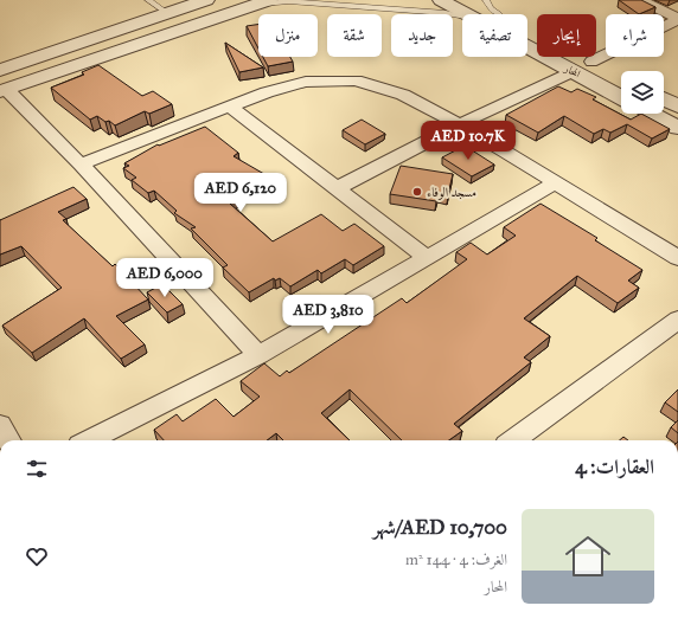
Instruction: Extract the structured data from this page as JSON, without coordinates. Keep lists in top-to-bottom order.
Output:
{
  "streets": {
    "street": ["المحار"]
  },
  "places": ["مسجد الوفاء"],
  "page": {
    "chip": [
      "شراء",
      "إيجار",
      "تصفية",
      "جديد",
      "شقة",
      "منزل"
    ],
    "price": [
      "AED 10.7K",
      "AED 6,120",
      "AED 6,000",
      "AED 3,810"
    ],
    "heading": "العقارات: 4",
    "list": [
      {
        "name": "AED 10,700/شهر",
        "note": "الغرف: 4 · 144 m² · المحار"
      }
    ]
  }
}
